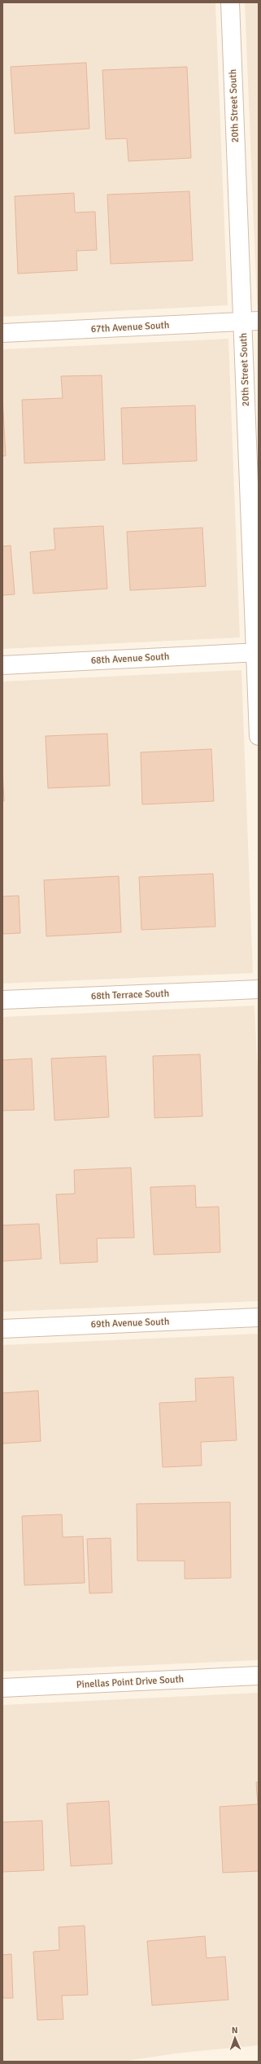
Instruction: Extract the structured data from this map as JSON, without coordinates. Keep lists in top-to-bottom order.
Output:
{
  "streets": {
    "street": [
      "20th Street South",
      "67th Avenue South",
      "68th Avenue South",
      "68th Terrace South",
      "69th Avenue South",
      "Pinellas Point Drive South"
    ]
  },
  "crossings": [
    ["20th Street South", "67th Avenue South"],
    ["20th Street South", "68th Avenue South"]
  ],
  "north": "top"
}
